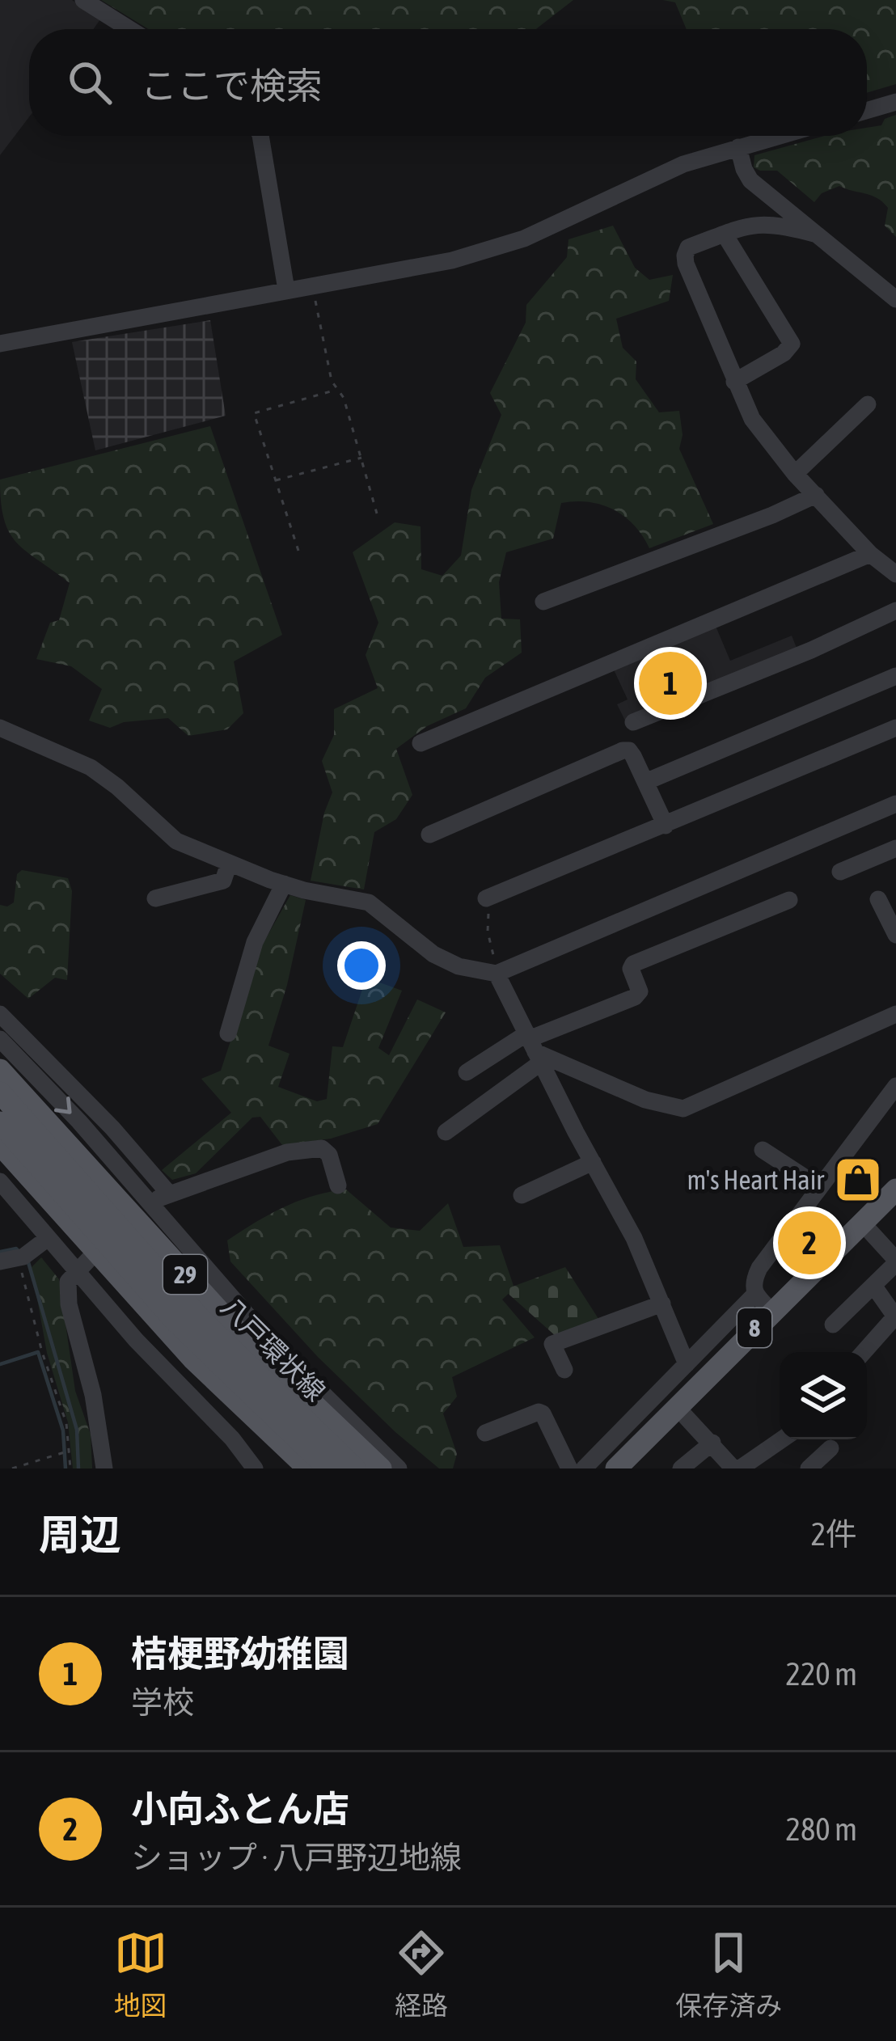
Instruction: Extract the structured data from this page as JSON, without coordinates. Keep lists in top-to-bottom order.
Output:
{
  "streets": {
    "main road": ["29", "8", "八戸環状線"]
  },
  "places": {
    "shop": ["m's Heart Hair"]
  },
  "page": {
    "search": "ここで検索",
    "pins": ["1", "2"],
    "heading": ["周辺", "2件"],
    "list": [
      {
        "mark": "1",
        "name": "桔梗野幼稚園",
        "note": "学校",
        "value": "220 m"
      },
      {
        "mark": "2",
        "name": "小向ふとん店",
        "note": "ショップ · 八戸野辺地線",
        "value": "280 m"
      }
    ],
    "nav": ["地図", "経路", "保存済み"]
  }
}
